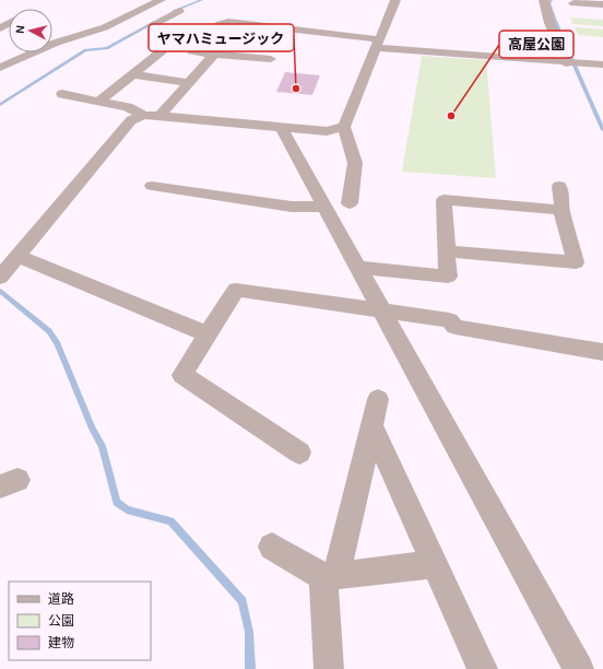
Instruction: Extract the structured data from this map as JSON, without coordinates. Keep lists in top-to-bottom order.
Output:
{
  "places": ["ヤマハミュージック", "高屋公園"],
  "legend": ["道路", "公園", "建物"],
  "north": "left"
}
